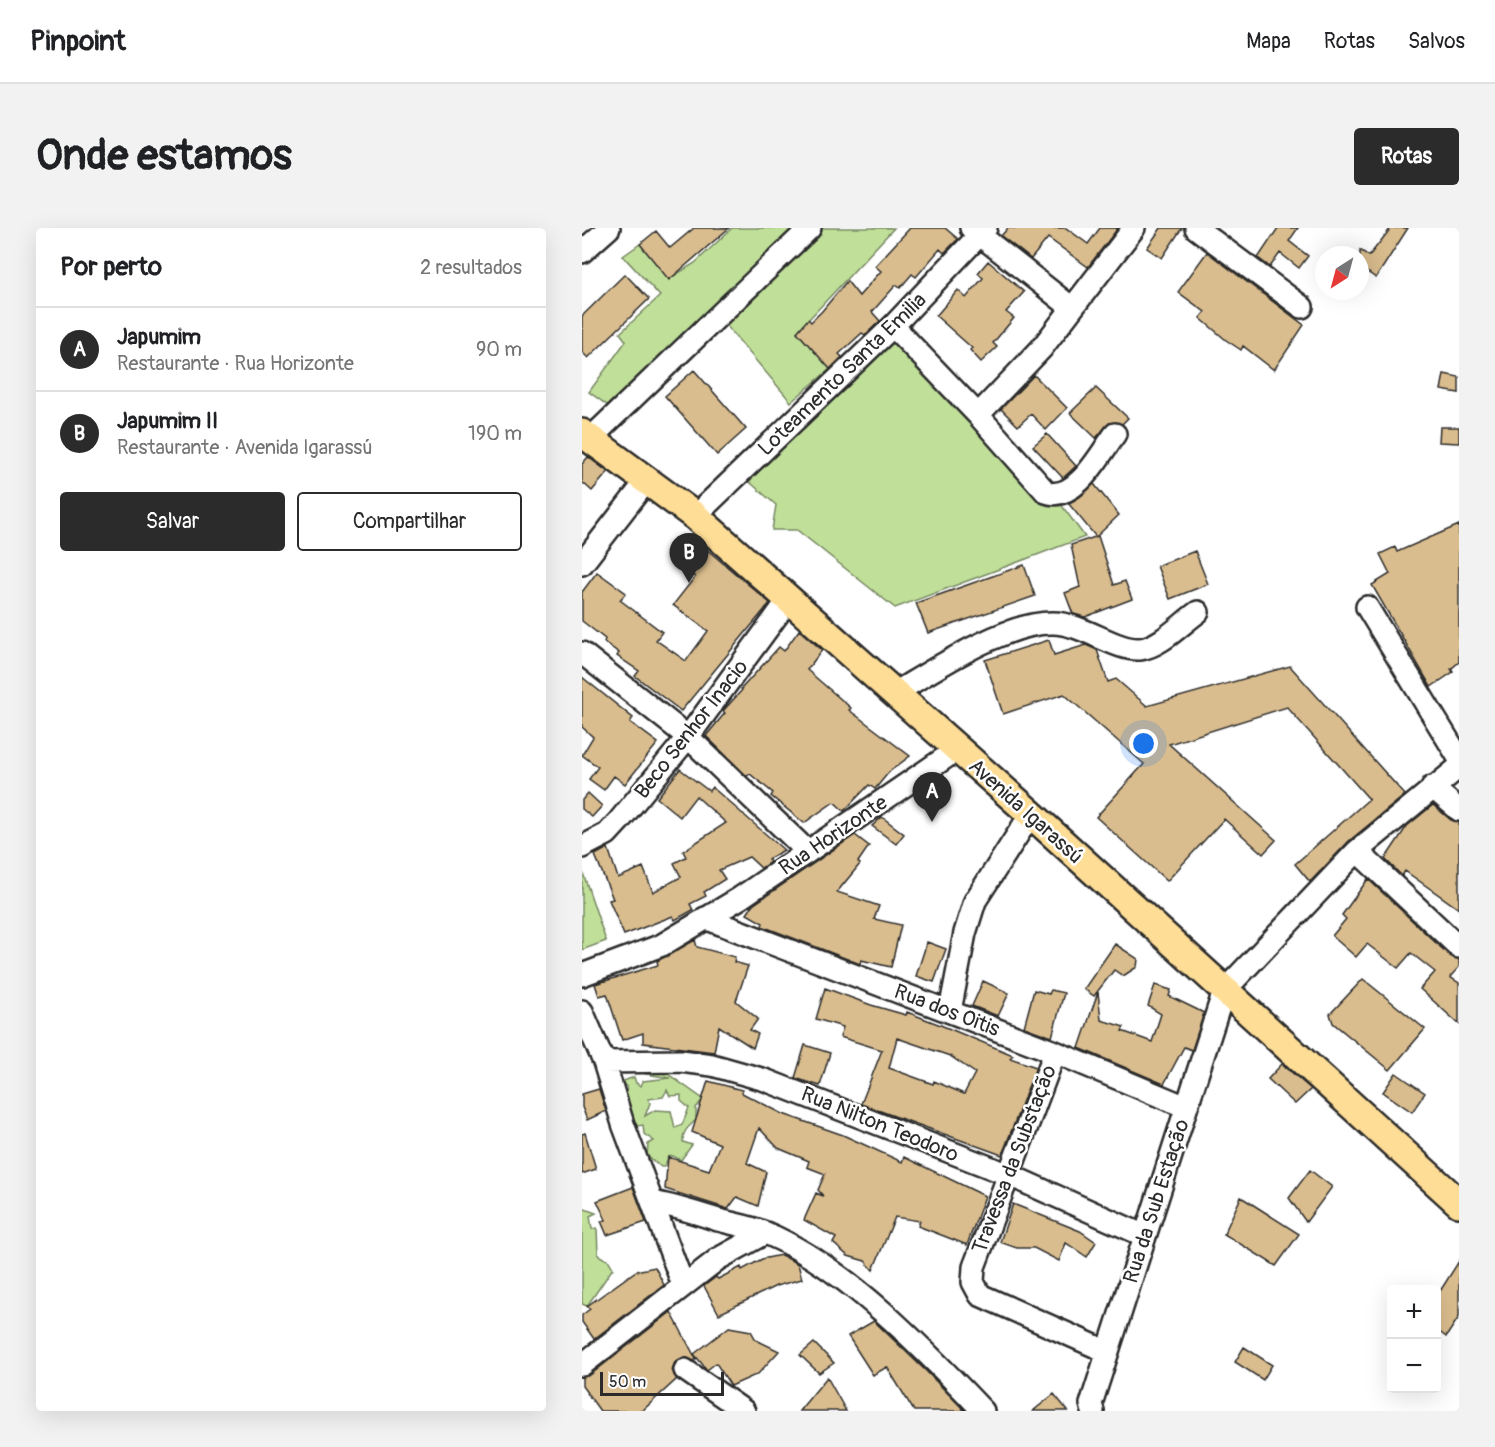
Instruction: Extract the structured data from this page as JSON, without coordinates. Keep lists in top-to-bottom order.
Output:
{
  "streets": {
    "main road": ["Avenida Igarassú"],
    "street": [
      "Loteamento Santa Emilia",
      "Beco Senhor Inacio",
      "Rua Horizonte",
      "Rua dos Oitis",
      "Rua Nilton Teodoro",
      "Travessa da Substação",
      "Rua da Sub Estação"
    ]
  },
  "crossings": [
    ["Loteamento Santa Emilia", "Avenida Igarassú"],
    ["Beco Senhor Inacio", "Avenida Igarassú"],
    ["Avenida Igarassú", "Rua Horizonte"],
    ["Avenida Igarassú", "Rua da Sub Estação"],
    ["Rua Horizonte", "Rua dos Oitis"],
    ["Rua dos Oitis", "Travessa da Substação"],
    ["Rua dos Oitis", "Rua da Sub Estação"],
    ["Rua Nilton Teodoro", "Travessa da Substação"],
    ["Rua Nilton Teodoro", "Rua da Sub Estação"],
    ["Travessa da Substação", "Rua da Sub Estação"]
  ],
  "scale_bar": "50 m",
  "north": "bottom left",
  "page": {
    "header": "Pinpoint",
    "nav": ["Mapa", "Rotas", "Salvos"],
    "buttons": [
      "Rotas",
      ["Salvar", "Compartilhar"]
    ],
    "title": "Onde estamos",
    "heading": ["Por perto", "2 resultados"],
    "list": [
      {
        "mark": "A",
        "name": "Japumim",
        "note": "Restaurante · Rua Horizonte",
        "value": "90 m"
      },
      {
        "mark": "B",
        "name": "Japumim II",
        "note": "Restaurante · Avenida Igarassú",
        "value": "190 m"
      }
    ],
    "pins": ["B", "A"],
    "map_buttons": ["+", "−"],
    "scale": "50 m"
  }
}
